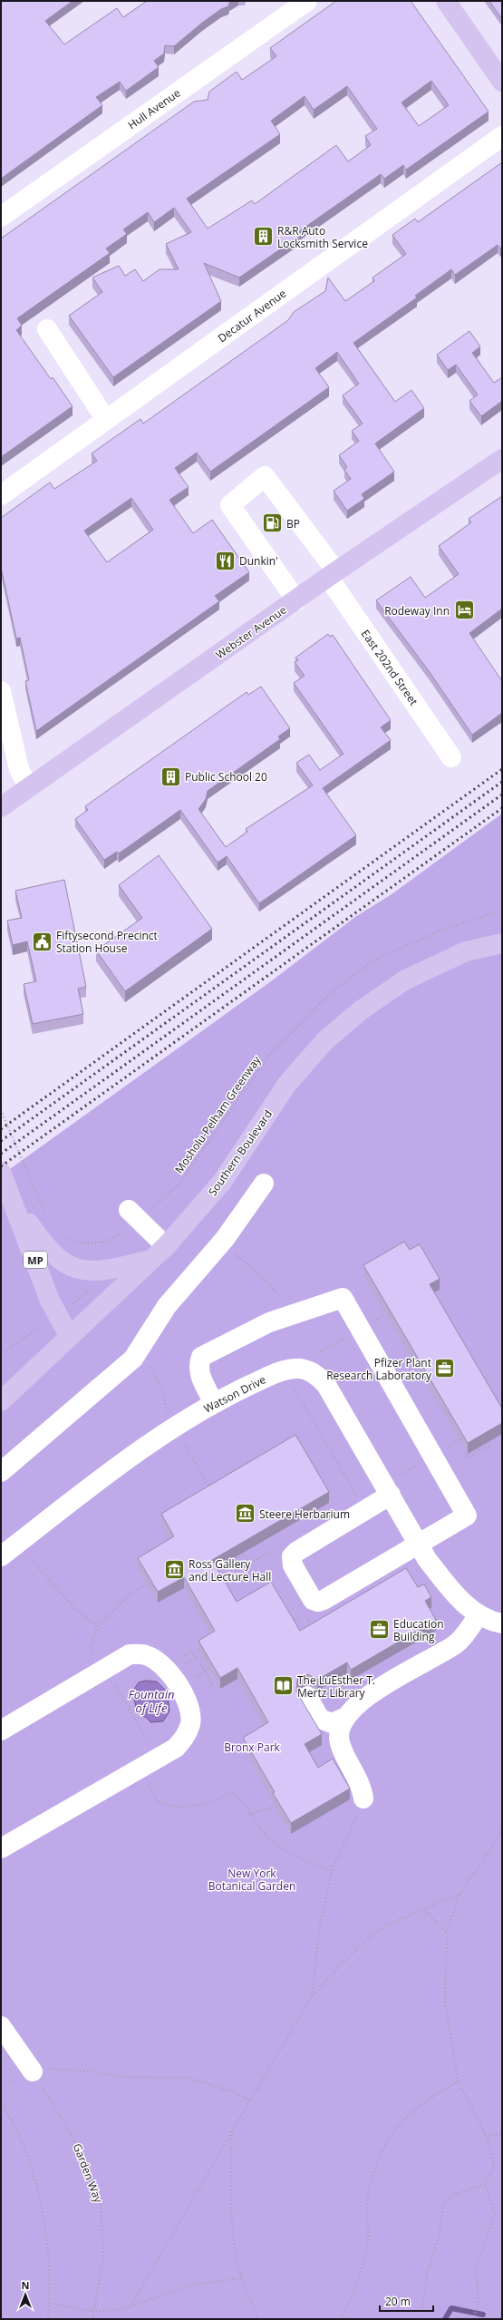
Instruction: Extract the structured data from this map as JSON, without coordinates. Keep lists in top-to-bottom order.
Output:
{
  "streets": {
    "main road": ["Webster Avenue", "Southern Boulevard", "MP"],
    "street": [
      "Hull Avenue",
      "Decatur Avenue",
      "East 202nd Street",
      "Watson Drive"
    ],
    "path": ["Mosholu-Pelham Greenway", "Garden Way"]
  },
  "crossings": [
    ["Webster Avenue", "East 202nd Street"],
    ["Southern Boulevard", "MP"]
  ],
  "water": ["Fountain of Life"],
  "parks": ["Bronx Park", "New York Botanical Garden"],
  "places": {
    "building": ["R&R Auto Locksmith Service", "Public School 20"],
    "fuel station": ["BP"],
    "restaurant": ["Dunkin'"],
    "hotel": ["Rodeway Inn"],
    "public building": ["Fiftysecond Precinct Station House"],
    "office": ["Pfizer Plant Research Laboratory", "Education Building"],
    "museum": ["Steere Herbarium", "Ross Gallery and Lecture Hall"],
    "library": ["The LuEsther T. Mertz Library"]
  },
  "scale_bar": "20 m",
  "north": "top"
}
